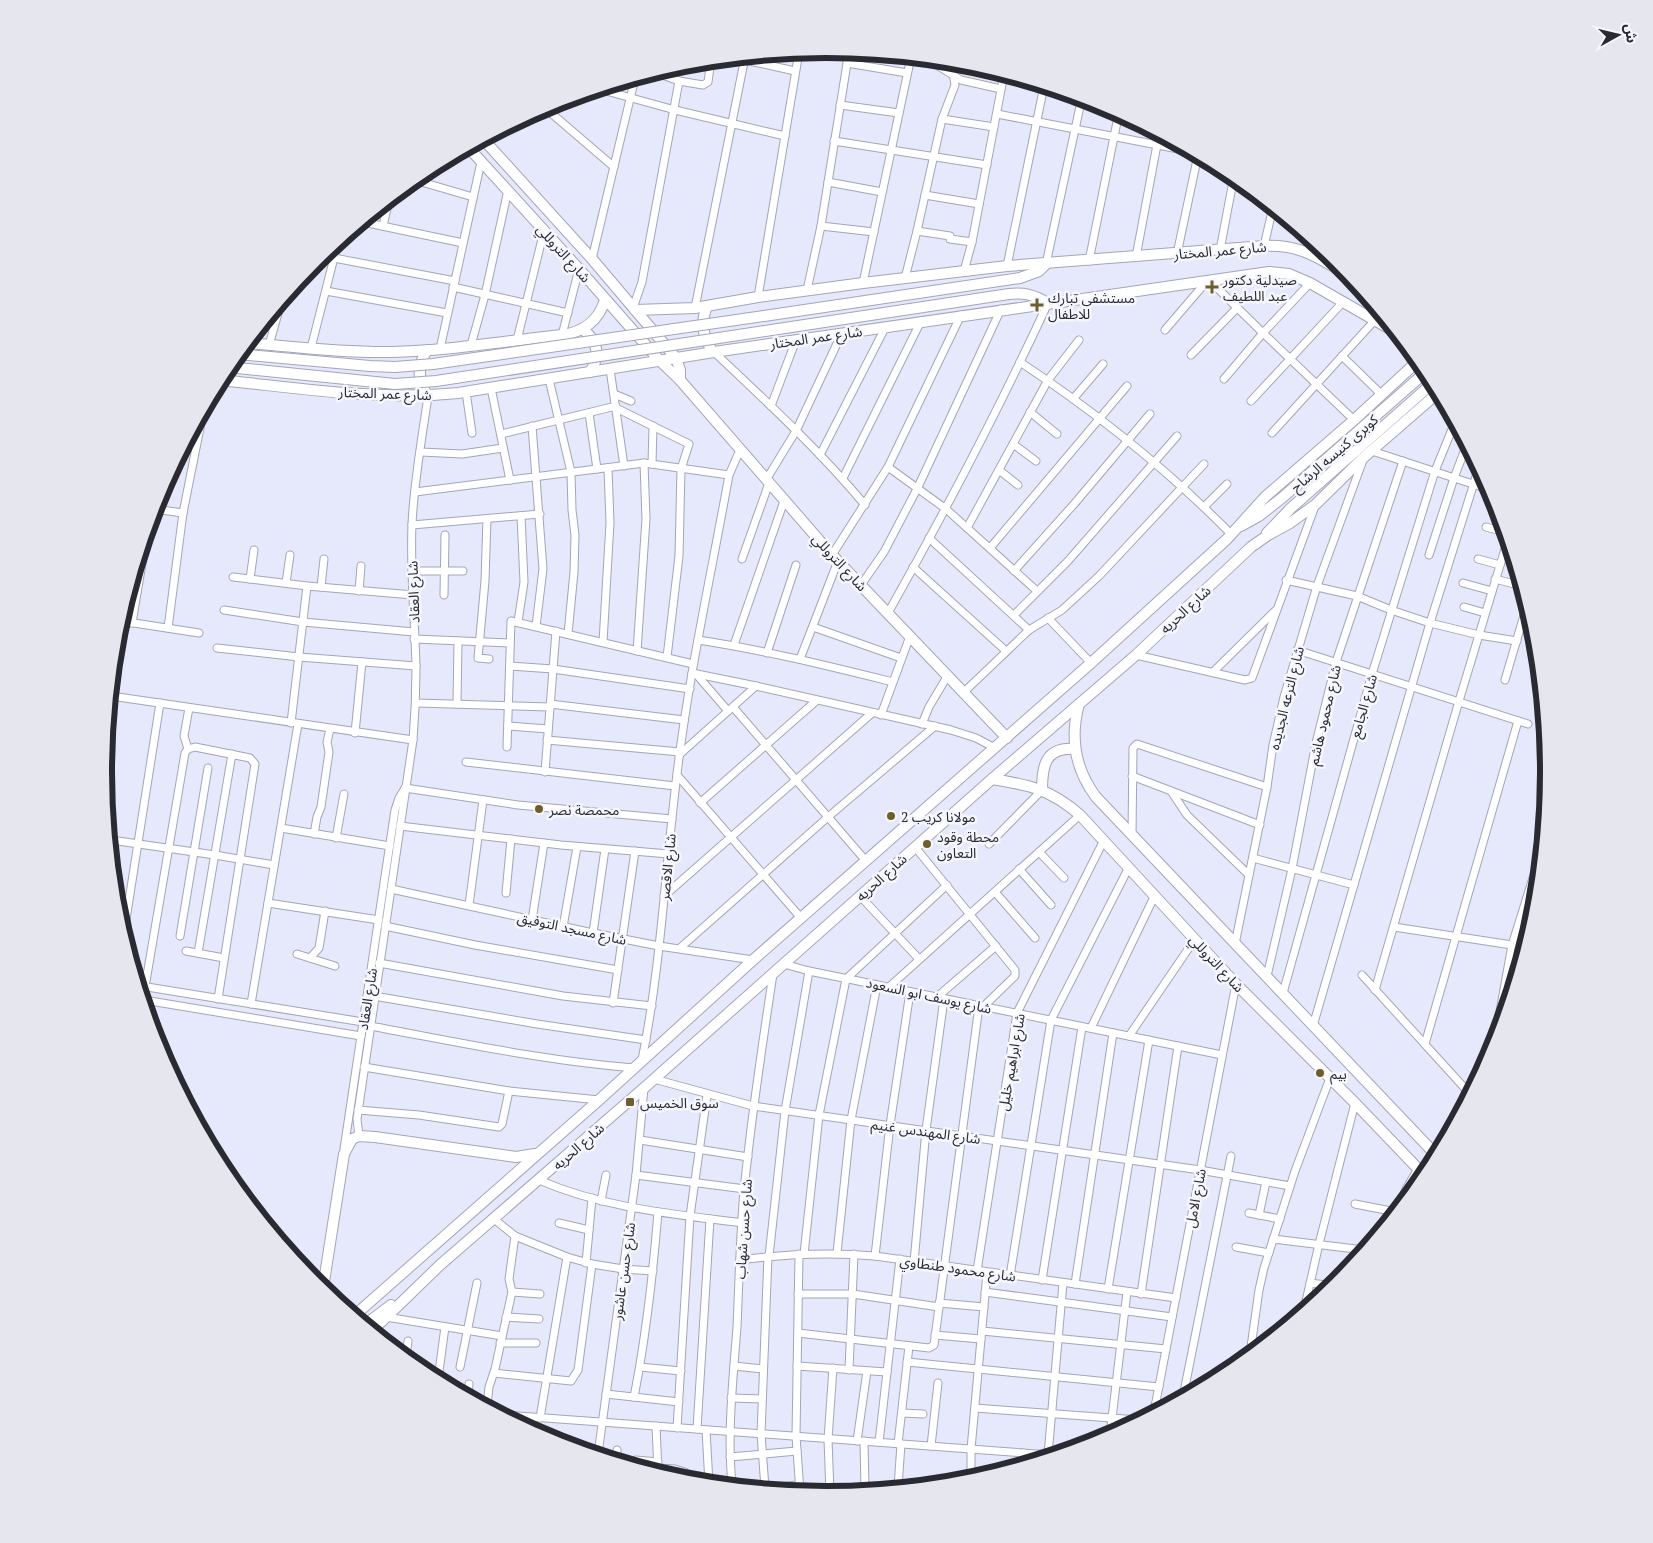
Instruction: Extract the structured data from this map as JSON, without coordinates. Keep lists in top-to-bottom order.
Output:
{
  "streets": {
    "main road": [
      "شارع عمر المختار",
      "شارع التروللي",
      "كوبرى كنيسه الرشاح",
      "شارع الحريه"
    ],
    "street": [
      "شارع العقاد",
      "شارع الترعه الجديده",
      "شارع الجامع",
      "شارع محمود هاشم",
      "شارع الاقصر",
      "شارع مسجد التوفيق",
      "شارع يوسف ابو السعود",
      "شارع ابراهيم خليل",
      "شارع المهندس غنيم",
      "شارع الامل",
      "شارع حسن شهاب",
      "شارع محمود طنطاوي",
      "شارع حسن عاشور"
    ]
  },
  "crossings": [
    ["شارع عمر المختار", "شارع التروللي"],
    ["شارع عمر المختار", "شارع العقاد"],
    ["شارع التروللي", "شارع الحريه"],
    ["شارع التروللي", "شارع الترعه الجديده"],
    ["شارع التروللي", "شارع الجامع"],
    ["شارع التروللي", "شارع محمود هاشم"],
    ["شارع التروللي", "شارع الاقصر"],
    ["شارع التروللي", "شارع ابراهيم خليل"],
    ["شارع التروللي", "شارع الامل"],
    ["كوبرى كنيسه الرشاح", "شارع الحريه"],
    ["شارع العقاد", "شارع مسجد التوفيق"],
    ["شارع الحريه", "شارع الترعه الجديده"],
    ["شارع الحريه", "شارع الاقصر"],
    ["شارع الحريه", "شارع مسجد التوفيق"],
    ["شارع الحريه", "شارع يوسف ابو السعود"],
    ["شارع الحريه", "شارع المهندس غنيم"],
    ["شارع الحريه", "شارع حسن شهاب"],
    ["شارع الحريه", "شارع حسن عاشور"],
    ["شارع الاقصر", "شارع مسجد التوفيق"],
    ["شارع يوسف ابو السعود", "شارع ابراهيم خليل"],
    ["شارع يوسف ابو السعود", "شارع الامل"],
    ["شارع ابراهيم خليل", "شارع المهندس غنيم"],
    ["شارع ابراهيم خليل", "شارع محمود طنطاوي"],
    ["شارع المهندس غنيم", "شارع الامل"],
    ["شارع المهندس غنيم", "شارع حسن شهاب"],
    ["شارع الامل", "شارع محمود طنطاوي"],
    ["شارع حسن شهاب", "شارع محمود طنطاوي"]
  ],
  "places": {
    "health": ["صيدلية دكتور عبد اللطيف", "مستشفى تبارك للاطفال"],
    "other": [
      "محمصة نصر",
      "مولانا كريب 2",
      "محطة وقود التعاون",
      "بيم"
    ],
    "transit": ["سوق الخميس"]
  },
  "north": "right"
}
